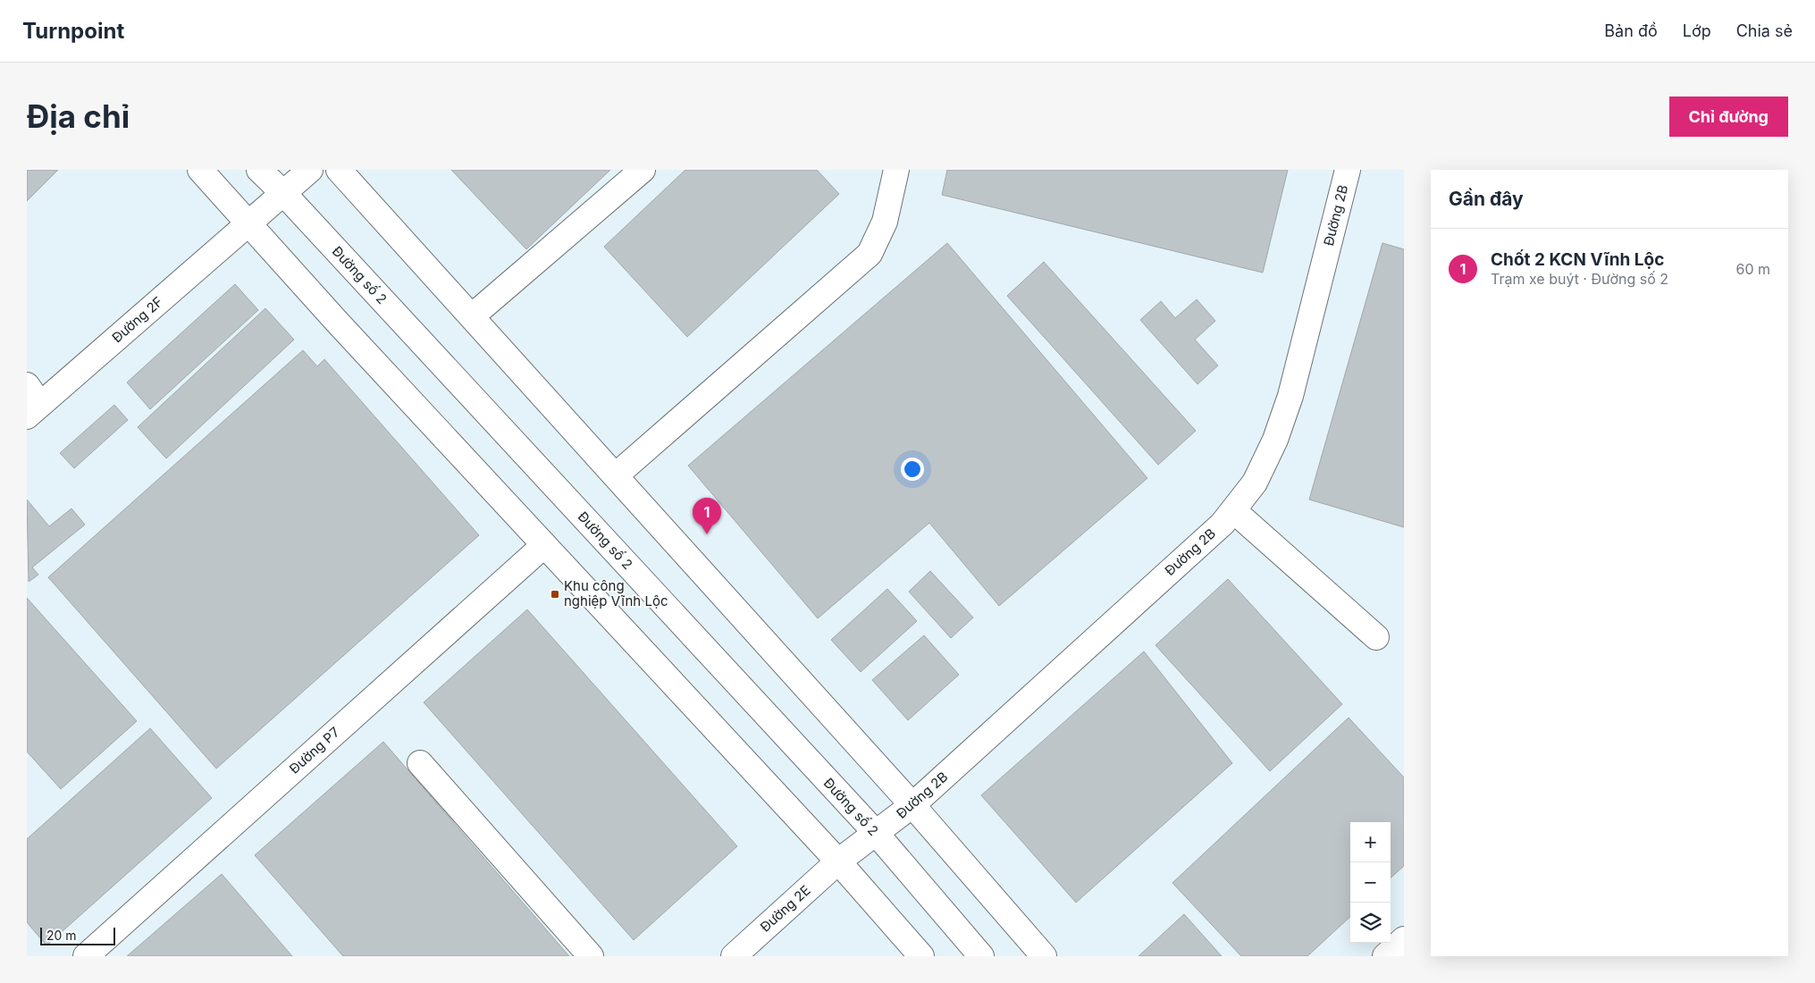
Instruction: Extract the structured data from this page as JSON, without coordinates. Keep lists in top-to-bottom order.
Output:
{
  "streets": {
    "main road": [
      "Đường 2B",
      "Đường số 2",
      "Đường 2F",
      "Đường P7",
      "Đường 2E"
    ]
  },
  "crossings": [
    ["Đường 2B", "Đường số 2"],
    ["Đường 2B", "Đường 2E"],
    ["Đường số 2", "Đường 2F"]
  ],
  "places": {
    "transit": ["Khu công nghiệp Vĩnh Lộc"]
  },
  "scale_bar": "20 m",
  "page": {
    "header": "Turnpoint",
    "nav": ["Bản đồ", "Lớp", "Chia sẻ"],
    "buttons": "Chỉ đường",
    "title": "Địa chỉ",
    "heading": "Gần đây",
    "list": [
      {
        "mark": "1",
        "name": "Chốt 2 KCN Vĩnh Lộc",
        "note": "Trạm xe buýt · Đường số 2",
        "value": "60 m"
      }
    ],
    "pins": "1",
    "map_buttons": ["+", "−"],
    "scale": "20 m"
  }
}
